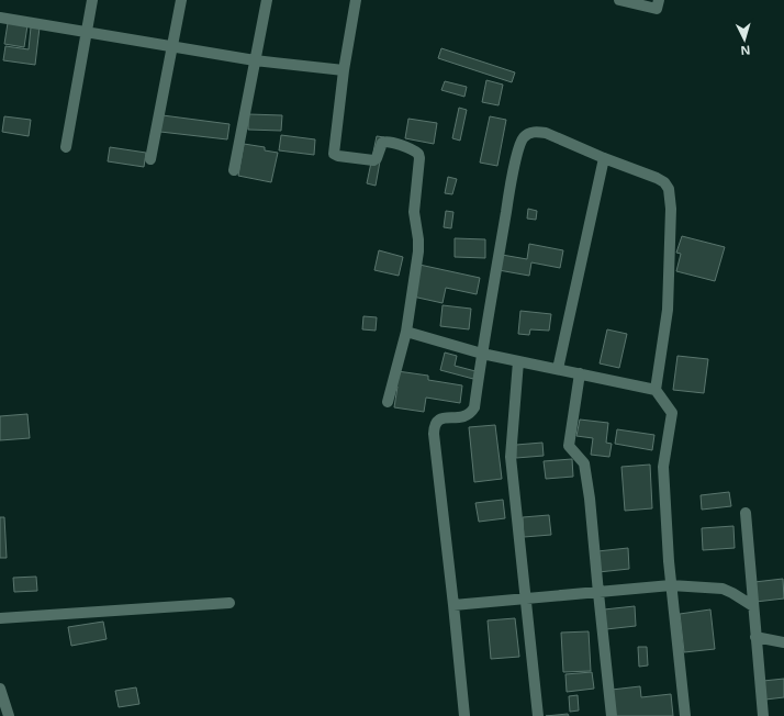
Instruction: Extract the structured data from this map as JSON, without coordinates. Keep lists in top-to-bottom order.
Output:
{
  "north": "bottom"
}
